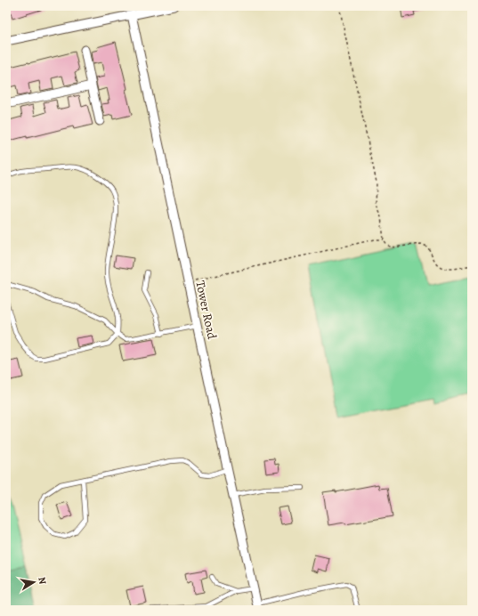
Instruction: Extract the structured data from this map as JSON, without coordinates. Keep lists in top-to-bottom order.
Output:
{
  "streets": {
    "street": ["Tower Road"]
  },
  "north": "right"
}
